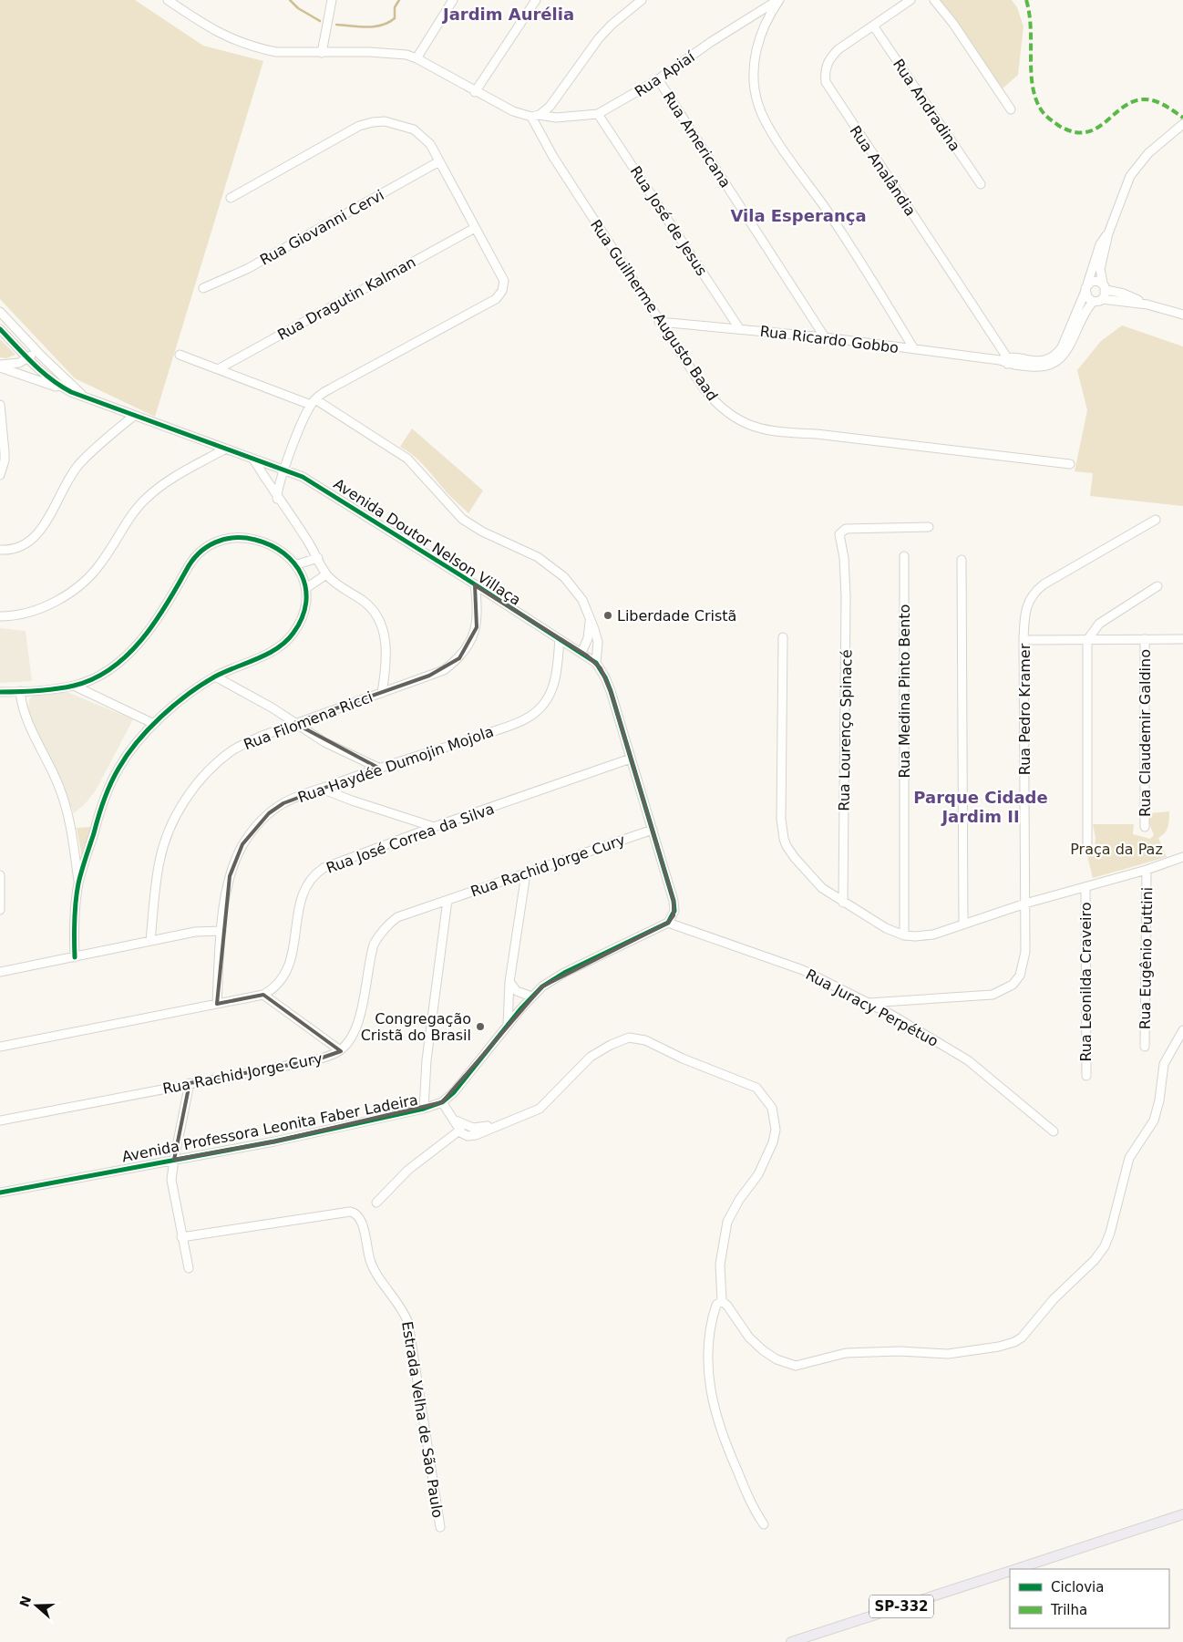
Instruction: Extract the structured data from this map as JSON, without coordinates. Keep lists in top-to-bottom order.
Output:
{
  "streets": {
    "main road": ["SP-332"],
    "street": [
      "Rua Apiaí",
      "Rua Andradina",
      "Rua Americana",
      "Rua Analândia",
      "Rua José de Jesus",
      "Rua Giovanni Cervi",
      "Rua Dragutin Kalman",
      "Rua Guilherme Augusto Baad",
      "Rua Ricardo Gobbo",
      "Avenida Doutor Nelson Villaça",
      "Rua Medina Pinto Bento",
      "Rua Pedro Kramer",
      "Rua Filomena Ricci",
      "Rua Lourenço Spinacé",
      "Rua Claudemir Galdino",
      "Rua Haydée Dumojin Mojola",
      "Rua José Correa da Silva",
      "Rua Rachid Jorge Cury",
      "Rua Eugênio Puttini",
      "Rua Leonilda Craveiro",
      "Rua Juracy Perpétuo",
      "Avenida Professora Leonita Faber Ladeira",
      "Estrada Velha de São Paulo"
    ]
  },
  "crossings": [
    ["Rua Apiaí", "Rua Americana"],
    ["Rua Apiaí", "Rua José de Jesus"],
    ["Rua Apiaí", "Rua Guilherme Augusto Baad"],
    ["Rua Andradina", "Rua Analândia"],
    ["Rua Americana", "Rua Ricardo Gobbo"],
    ["Rua Analândia", "Rua Ricardo Gobbo"],
    ["Rua José de Jesus", "Rua Ricardo Gobbo"],
    ["Rua Guilherme Augusto Baad", "Rua Ricardo Gobbo"],
    ["Avenida Doutor Nelson Villaça", "Rua Filomena Ricci"],
    ["Avenida Doutor Nelson Villaça", "Rua Haydée Dumojin Mojola"],
    ["Avenida Doutor Nelson Villaça", "Rua José Correa da Silva"],
    ["Avenida Doutor Nelson Villaça", "Rua Rachid Jorge Cury"],
    ["Avenida Doutor Nelson Villaça", "Rua Juracy Perpétuo"],
    ["Avenida Doutor Nelson Villaça", "Avenida Professora Leonita Faber Ladeira"],
    ["Rua Pedro Kramer", "Rua Juracy Perpétuo"],
    ["Rua Haydée Dumojin Mojola", "Rua José Correa da Silva"],
    ["Rua Juracy Perpétuo", "Avenida Professora Leonita Faber Ladeira"]
  ],
  "districts": ["Jardim Aurélia", "Vila Esperança", "Parque Cidade Jardim II"],
  "parks": ["Praça da Paz"],
  "places": ["Liberdade Cristã", "Congregação Cristã do Brasil"],
  "legend": ["Ciclovia", "Trilha"],
  "north": "left"
}
